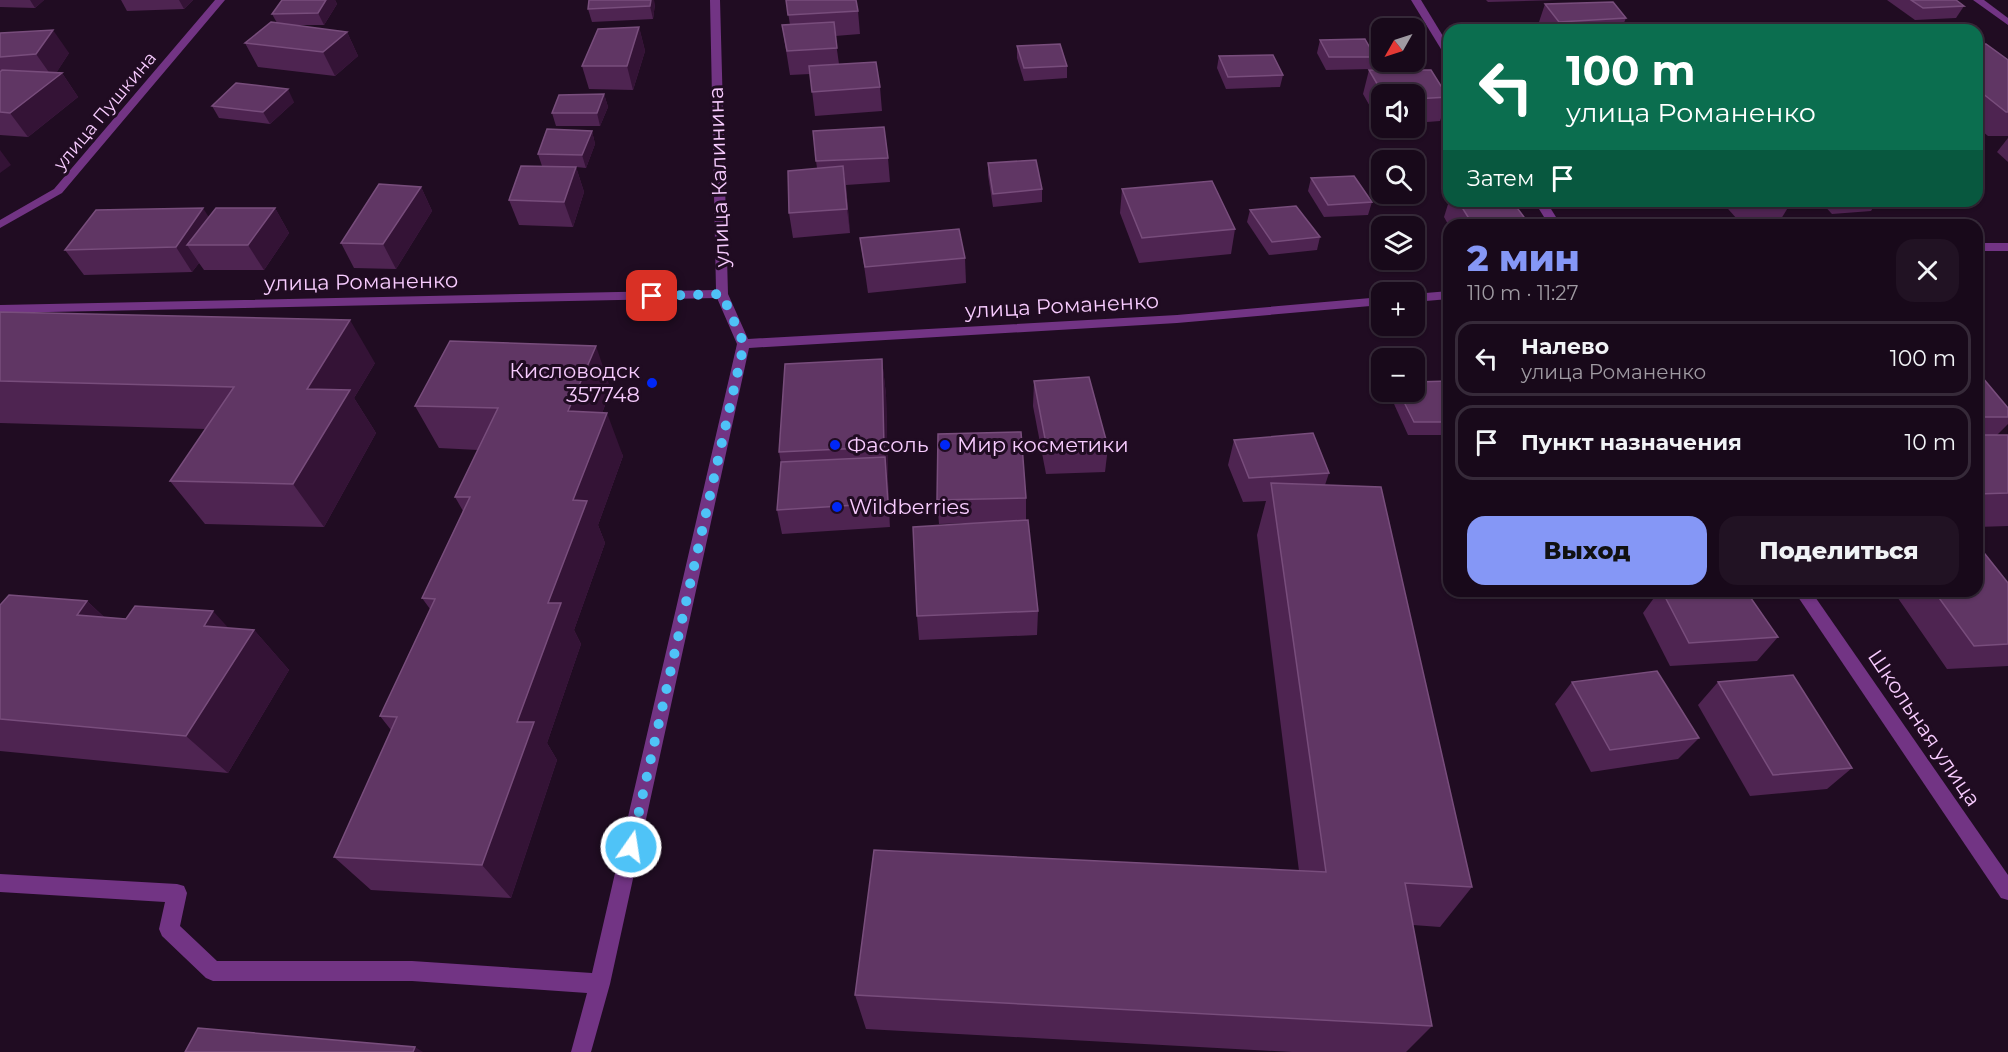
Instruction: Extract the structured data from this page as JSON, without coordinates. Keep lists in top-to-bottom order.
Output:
{
  "streets": {
    "street": [
      "улица Пушкина",
      "улица Калинина",
      "улица Романенко",
      "Школьная улица"
    ]
  },
  "crossings": [
    ["улица Калинина", "улица Романенко"]
  ],
  "places": [
    "Кисловодск 357748",
    "Фасоль",
    "Мир косметики",
    "Wildberries"
  ],
  "north": "bottom left",
  "page": {
    "map_buttons": ["+", "−"],
    "turn": ["100 m", "улица Романенко"],
    "then": "Затем",
    "heading": ["2 мин", "110 m · 11:27"],
    "list": [
      {
        "name": "Налево",
        "note": "улица Романенко",
        "value": "100 m"
      },
      {
        "name": "Пункт назначения",
        "value": "10 m"
      }
    ],
    "buttons": ["Выход", "Поделиться"]
  }
}
